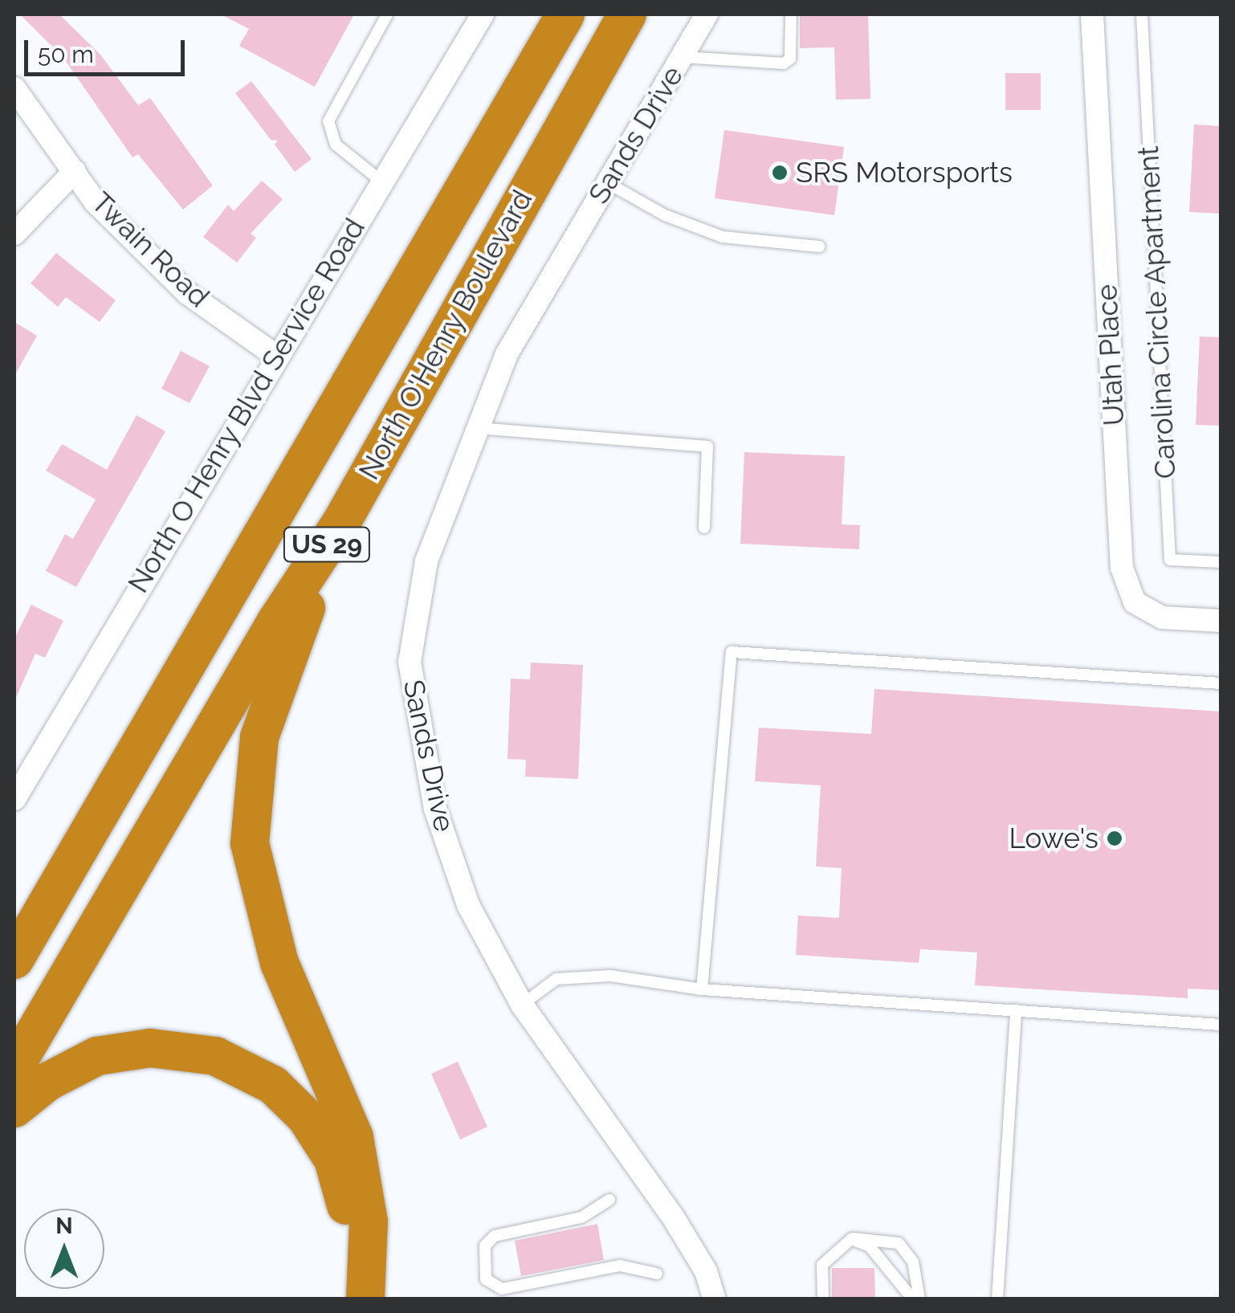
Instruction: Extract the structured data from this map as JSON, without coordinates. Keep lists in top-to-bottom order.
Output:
{
  "streets": {
    "highway": ["North O'Henry Boulevard", "US 29"],
    "street": [
      "Sands Drive",
      "Twain Road",
      "Utah Place",
      "North O Henry Blvd Service Road"
    ],
    "lane": ["Carolina Circle Apartment"]
  },
  "crossings": [
    ["Twain Road", "North O Henry Blvd Service Road"]
  ],
  "places": ["SRS Motorsports", "Lowe's"],
  "scale_bar": "50 m",
  "north": "top"
}
